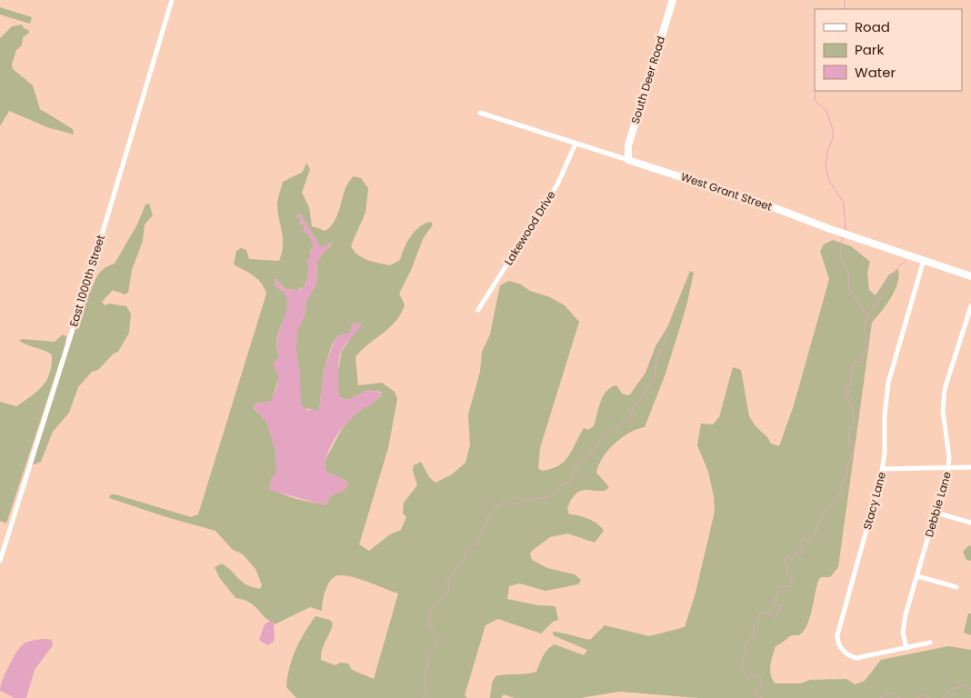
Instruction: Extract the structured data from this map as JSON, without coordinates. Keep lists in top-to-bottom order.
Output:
{
  "streets": {
    "main road": ["South Deer Road", "West Grant Street"],
    "street": [
      "Lakewood Drive",
      "East 1000th Street",
      "Stacy Lane",
      "Debbie Lane"
    ]
  },
  "crossings": [
    ["South Deer Road", "West Grant Street"],
    ["West Grant Street", "Lakewood Drive"],
    ["West Grant Street", "Stacy Lane"],
    ["Stacy Lane", "Debbie Lane"]
  ],
  "legend": ["Road", "Park", "Water"]
}
